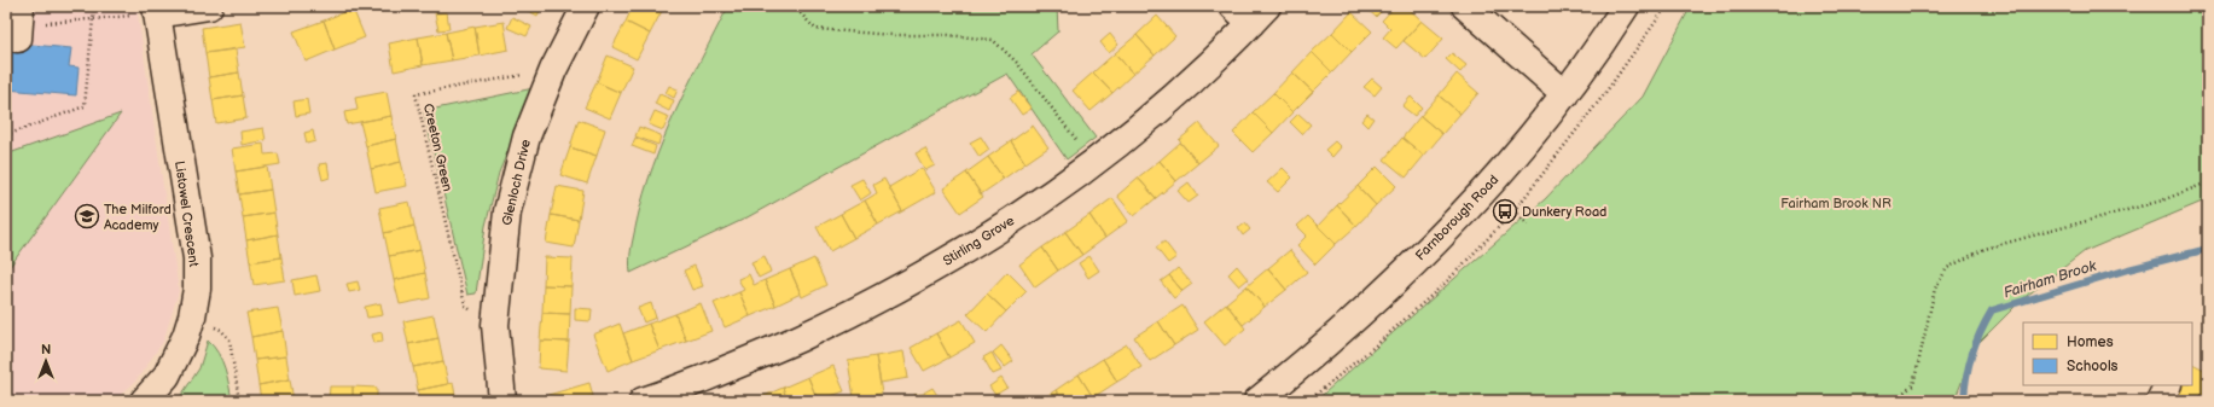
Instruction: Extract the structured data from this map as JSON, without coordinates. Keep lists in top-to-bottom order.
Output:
{
  "streets": {
    "street": [
      "Glenloch Drive",
      "Listowel Crescent",
      "Farnborough Road",
      "Stirling Grove"
    ],
    "path": ["Creeton Green"]
  },
  "crossings": [
    ["Creeton Green", "Glenloch Drive"]
  ],
  "water": ["Fairham Brook"],
  "parks": ["Fairham Brook NR"],
  "places": {
    "bus stop": ["Dunkery Road"],
    "school or university": ["The Milford Academy"]
  },
  "legend": ["Homes", "Schools"],
  "north": "top"
}
